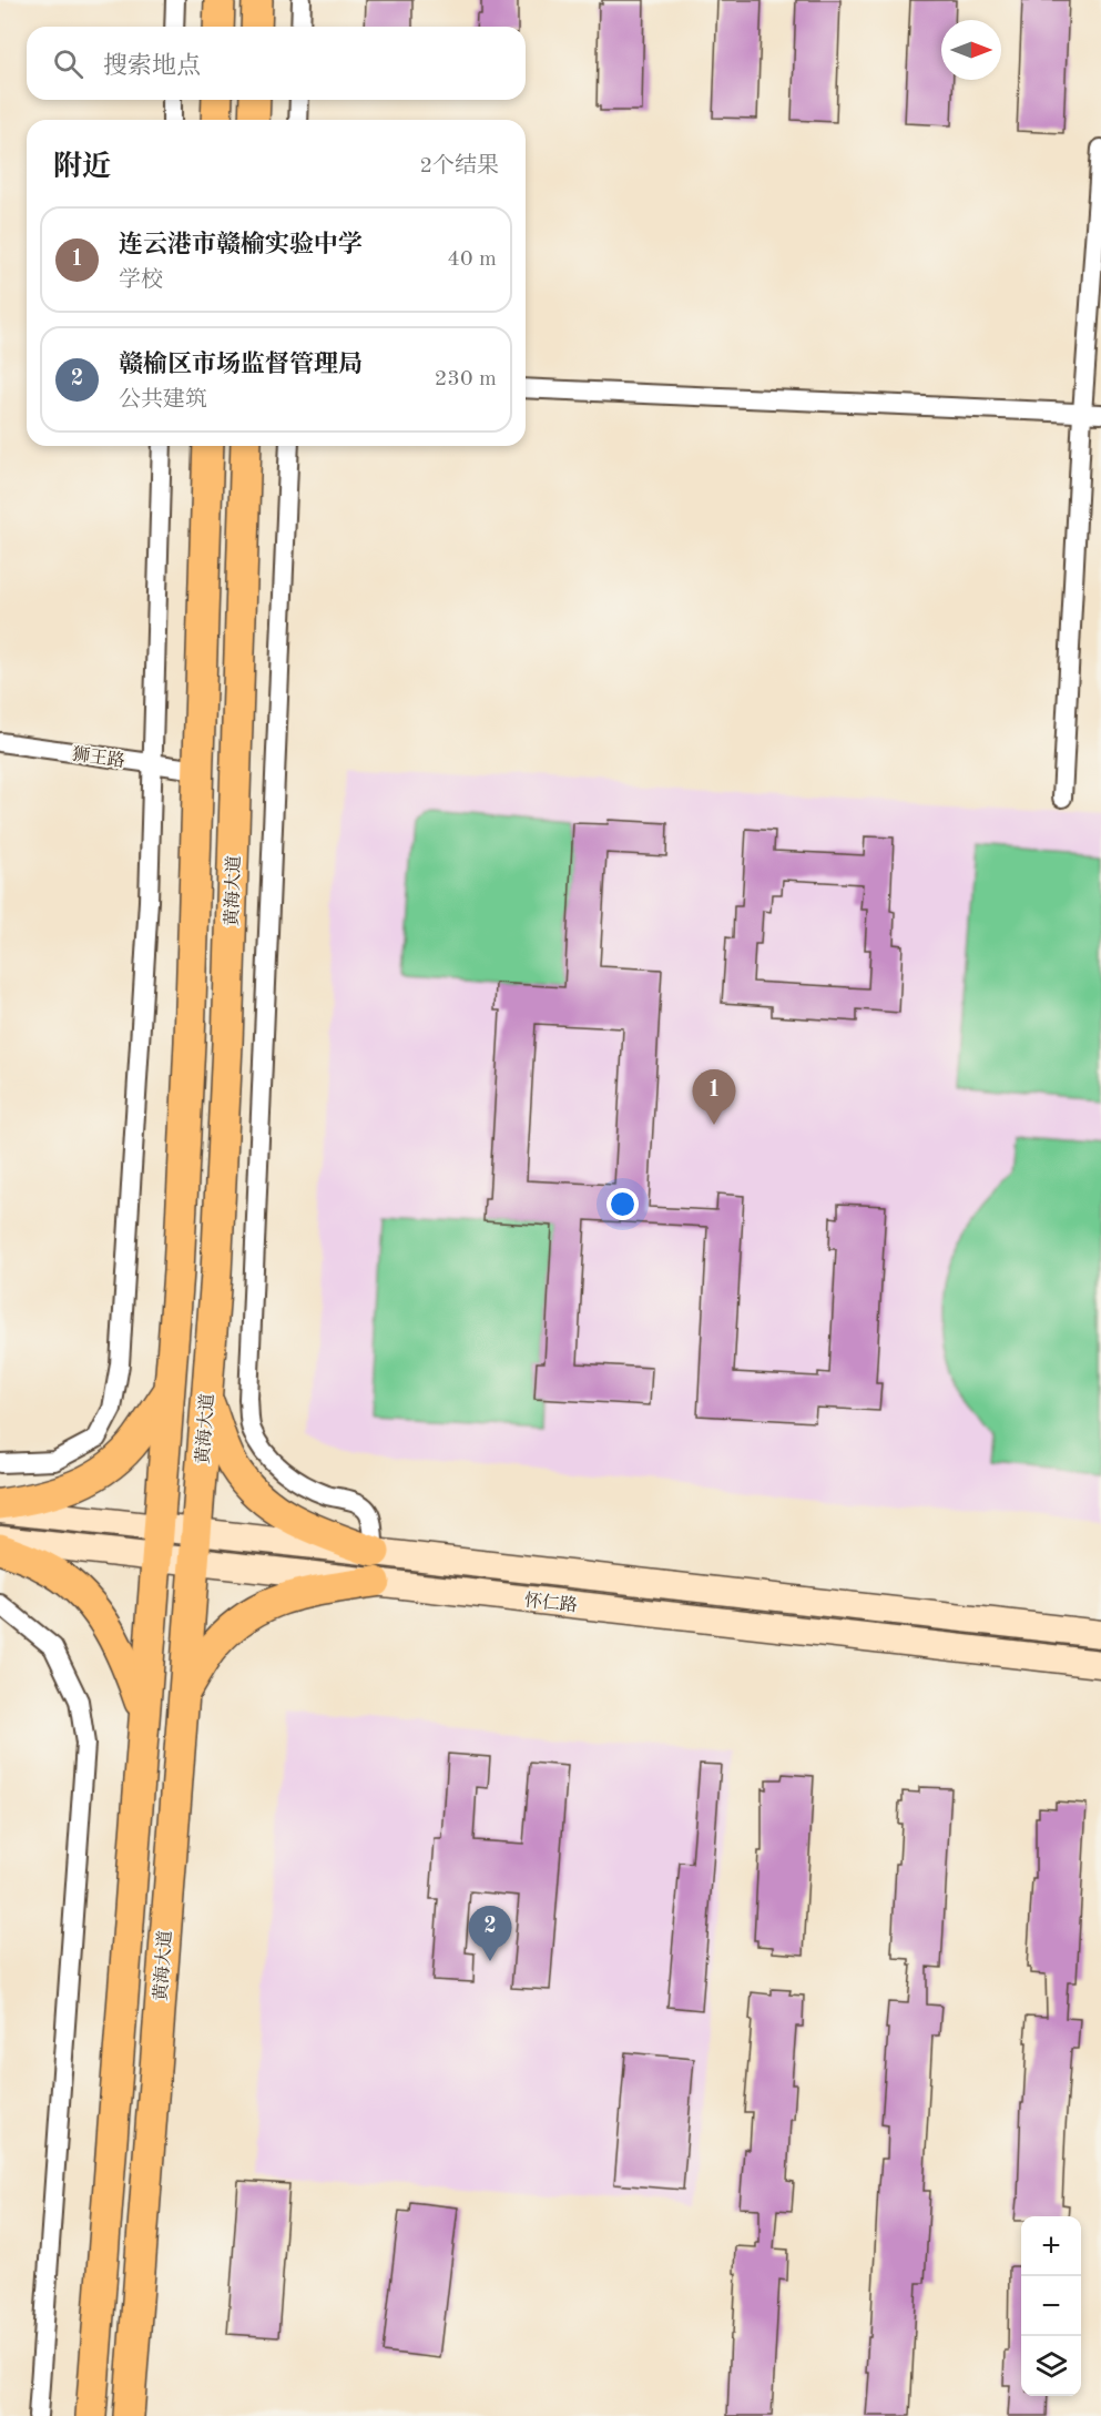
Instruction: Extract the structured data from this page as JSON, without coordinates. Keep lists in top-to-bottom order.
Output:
{
  "streets": {
    "main road": ["黄海大道", "怀仁路"],
    "street": ["狮王路"]
  },
  "crossings": [
    ["狮王路", "黄海大道"],
    ["黄海大道", "怀仁路"]
  ],
  "north": "right",
  "page": {
    "search": "搜索地点",
    "heading": ["附近", "2个结果"],
    "list": [
      {
        "mark": "1",
        "name": "连云港市赣榆实验中学",
        "note": "学校",
        "value": "40 m"
      },
      {
        "mark": "2",
        "name": "赣榆区市场监督管理局",
        "note": "公共建筑",
        "value": "230 m"
      }
    ],
    "pins": ["1", "2"],
    "map_buttons": ["+", "−"]
  }
}
